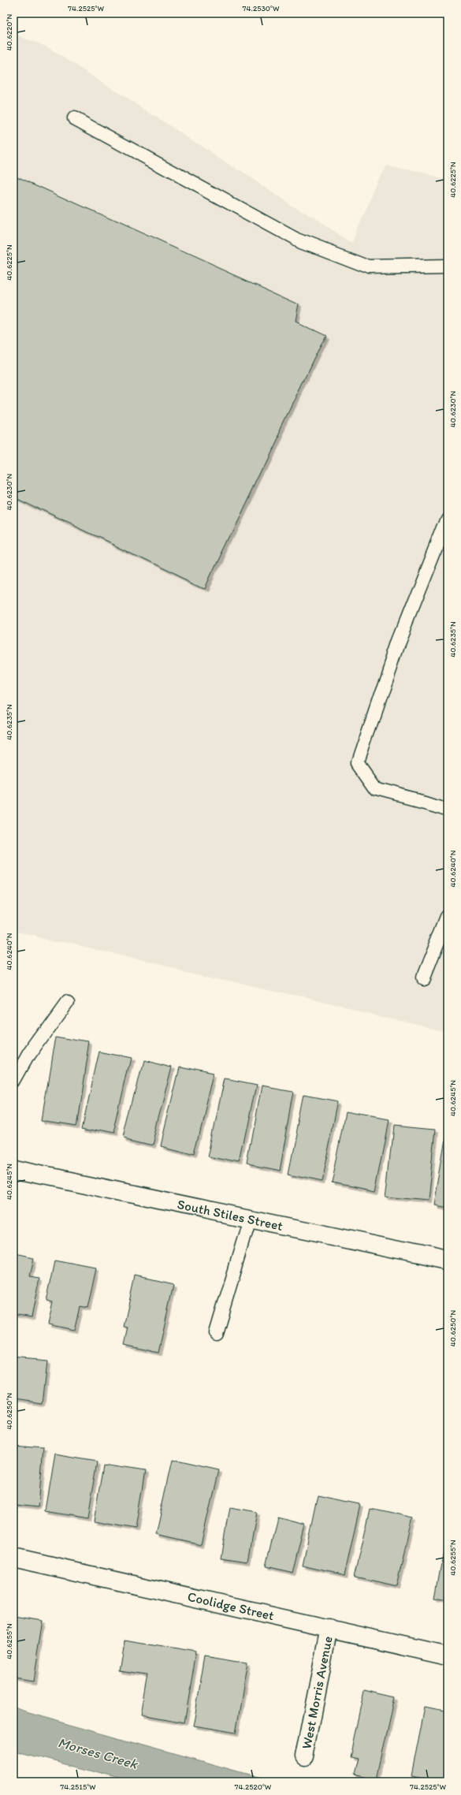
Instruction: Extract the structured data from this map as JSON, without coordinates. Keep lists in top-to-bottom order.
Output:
{
  "streets": {
    "street": ["South Stiles Street", "Coolidge Street", "West Morris Avenue"]
  },
  "crossings": [
    ["Coolidge Street", "West Morris Avenue"]
  ],
  "water": ["Morses Creek"],
  "coordinates": [
    "74.2525°W",
    "74.2530°W",
    "40.6220°N",
    "40.6225°N",
    "40.6230°N",
    "40.6235°N",
    "40.6240°N",
    "40.6245°N",
    "40.6250°N",
    "40.6255°N",
    "74.2515°W",
    "74.2520°W"
  ]
}
